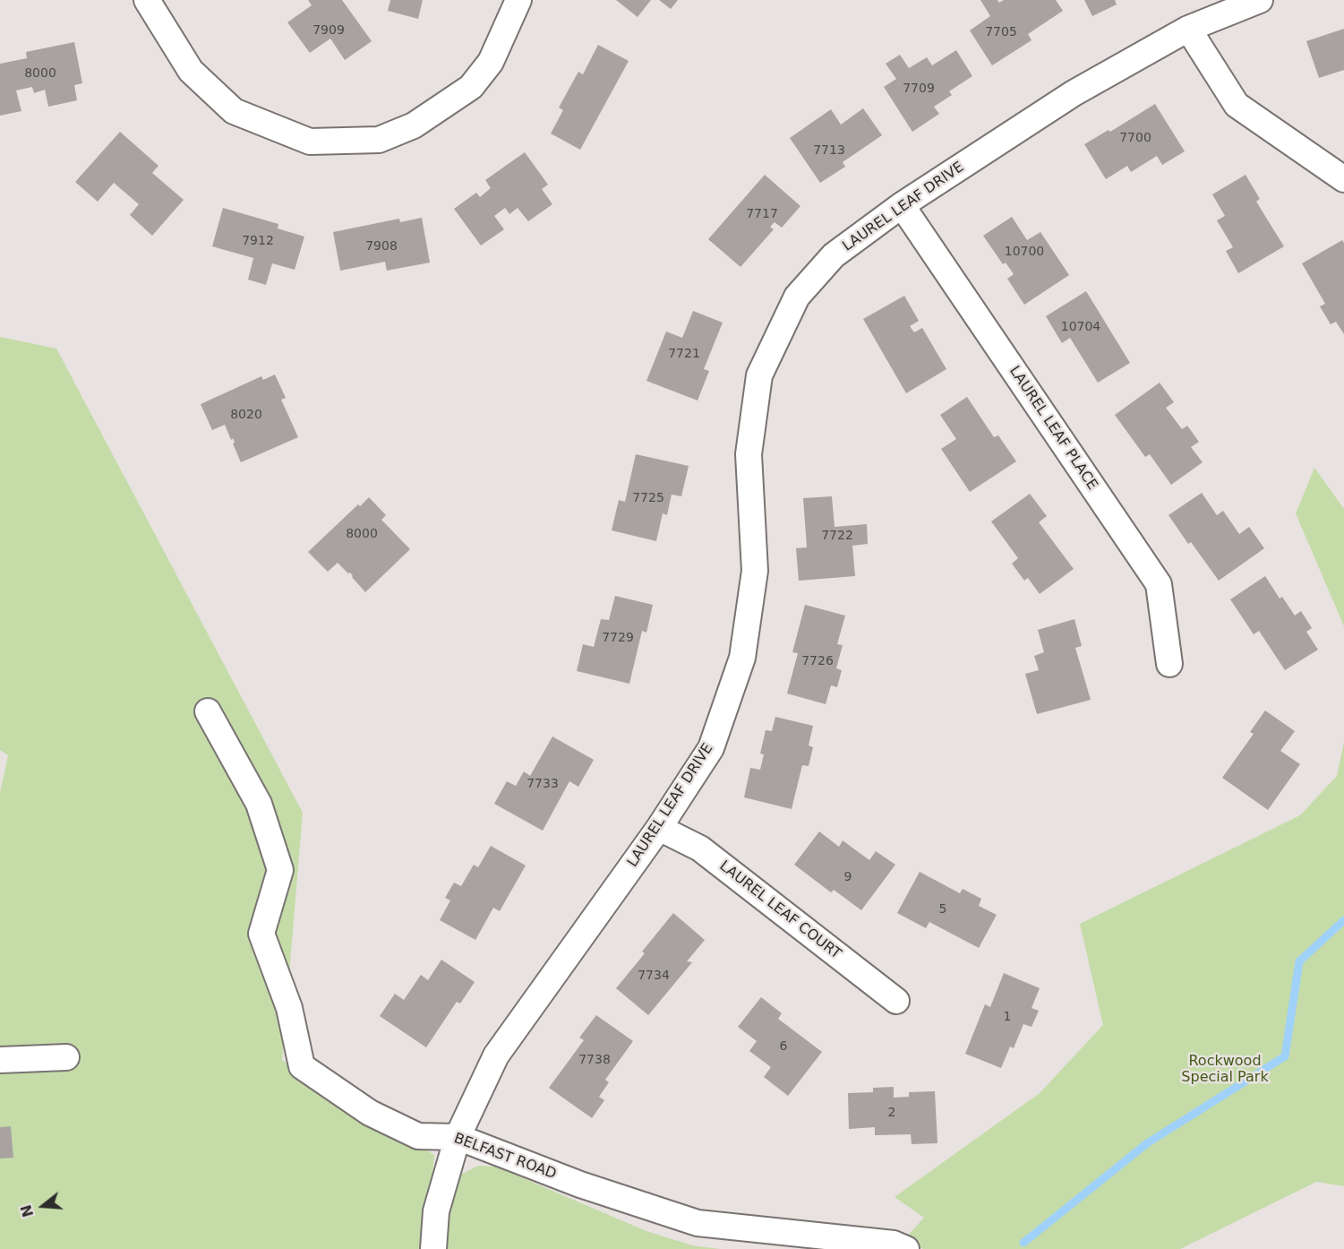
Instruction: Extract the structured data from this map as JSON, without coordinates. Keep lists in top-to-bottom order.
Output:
{
  "streets": {
    "street": [
      "LAUREL LEAF DRIVE",
      "LAUREL LEAF PLACE",
      "LAUREL LEAF COURT",
      "BELFAST ROAD"
    ]
  },
  "crossings": [
    ["LAUREL LEAF DRIVE", "LAUREL LEAF PLACE"],
    ["LAUREL LEAF DRIVE", "LAUREL LEAF COURT"],
    ["LAUREL LEAF DRIVE", "BELFAST ROAD"]
  ],
  "parks": ["Rockwood Special Park"],
  "house_numbers": [
    "7909",
    "7705",
    "8000",
    "7709",
    "7700",
    "7713",
    "7717",
    "7912",
    "7908",
    "10700",
    "10704",
    "7721",
    "8020",
    "7725",
    "8000",
    "7722",
    "7729",
    "7726",
    "7733",
    "9",
    "5",
    "7734",
    "1",
    "6",
    "7738",
    "2"
  ],
  "north": "left"
}
